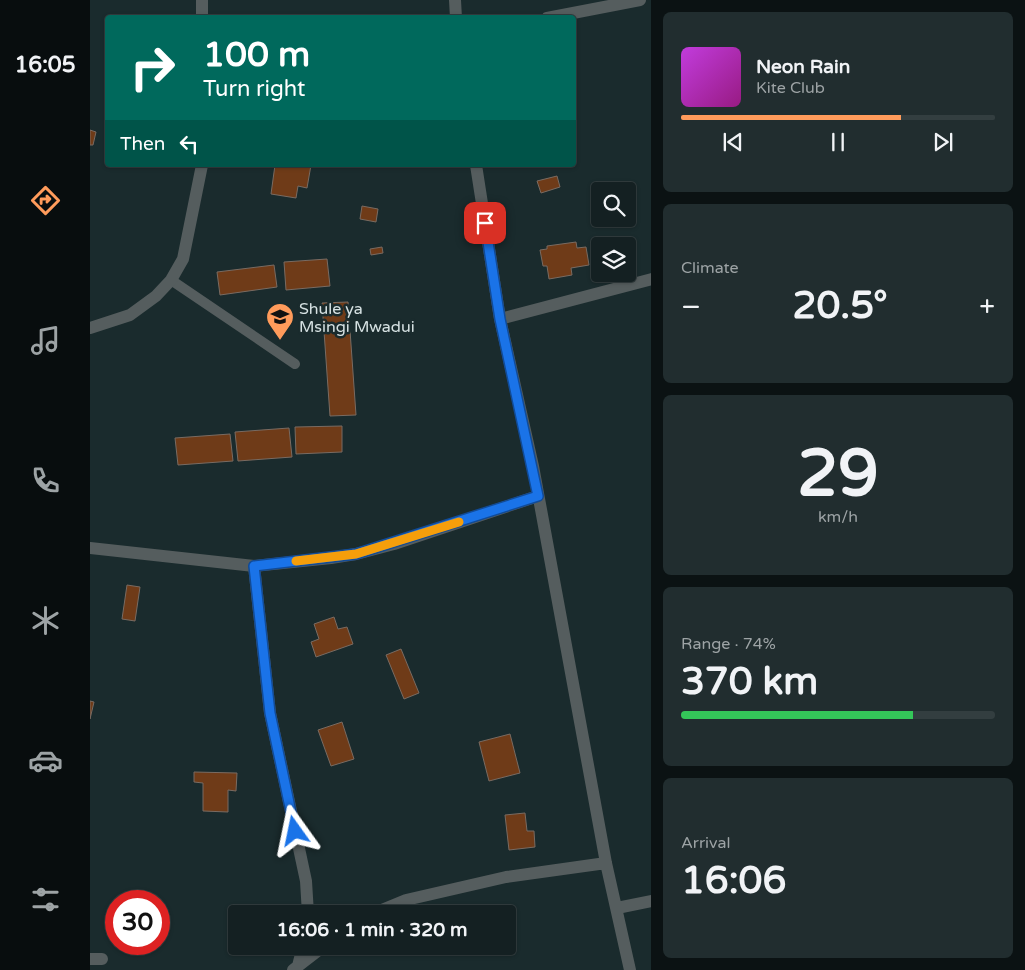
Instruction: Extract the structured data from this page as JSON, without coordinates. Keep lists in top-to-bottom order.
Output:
{
  "places": {
    "school or university": ["Shule ya Msingi Mwadui"]
  },
  "page": {
    "tabs": "16:05",
    "turn": ["100 m", "Turn right"],
    "song": ["Neon Rain", "Kite Club"],
    "then": "Then",
    "tile": [
      "Climate",
      ["29", "km/h"],
      ["Range · 74%", "370 km"],
      ["Arrival", "16:06"]
    ],
    "heat": ["−", "20.5°", "+"],
    "limit": "30",
    "trip": "16:06 · 1 min · 320 m"
  }
}
